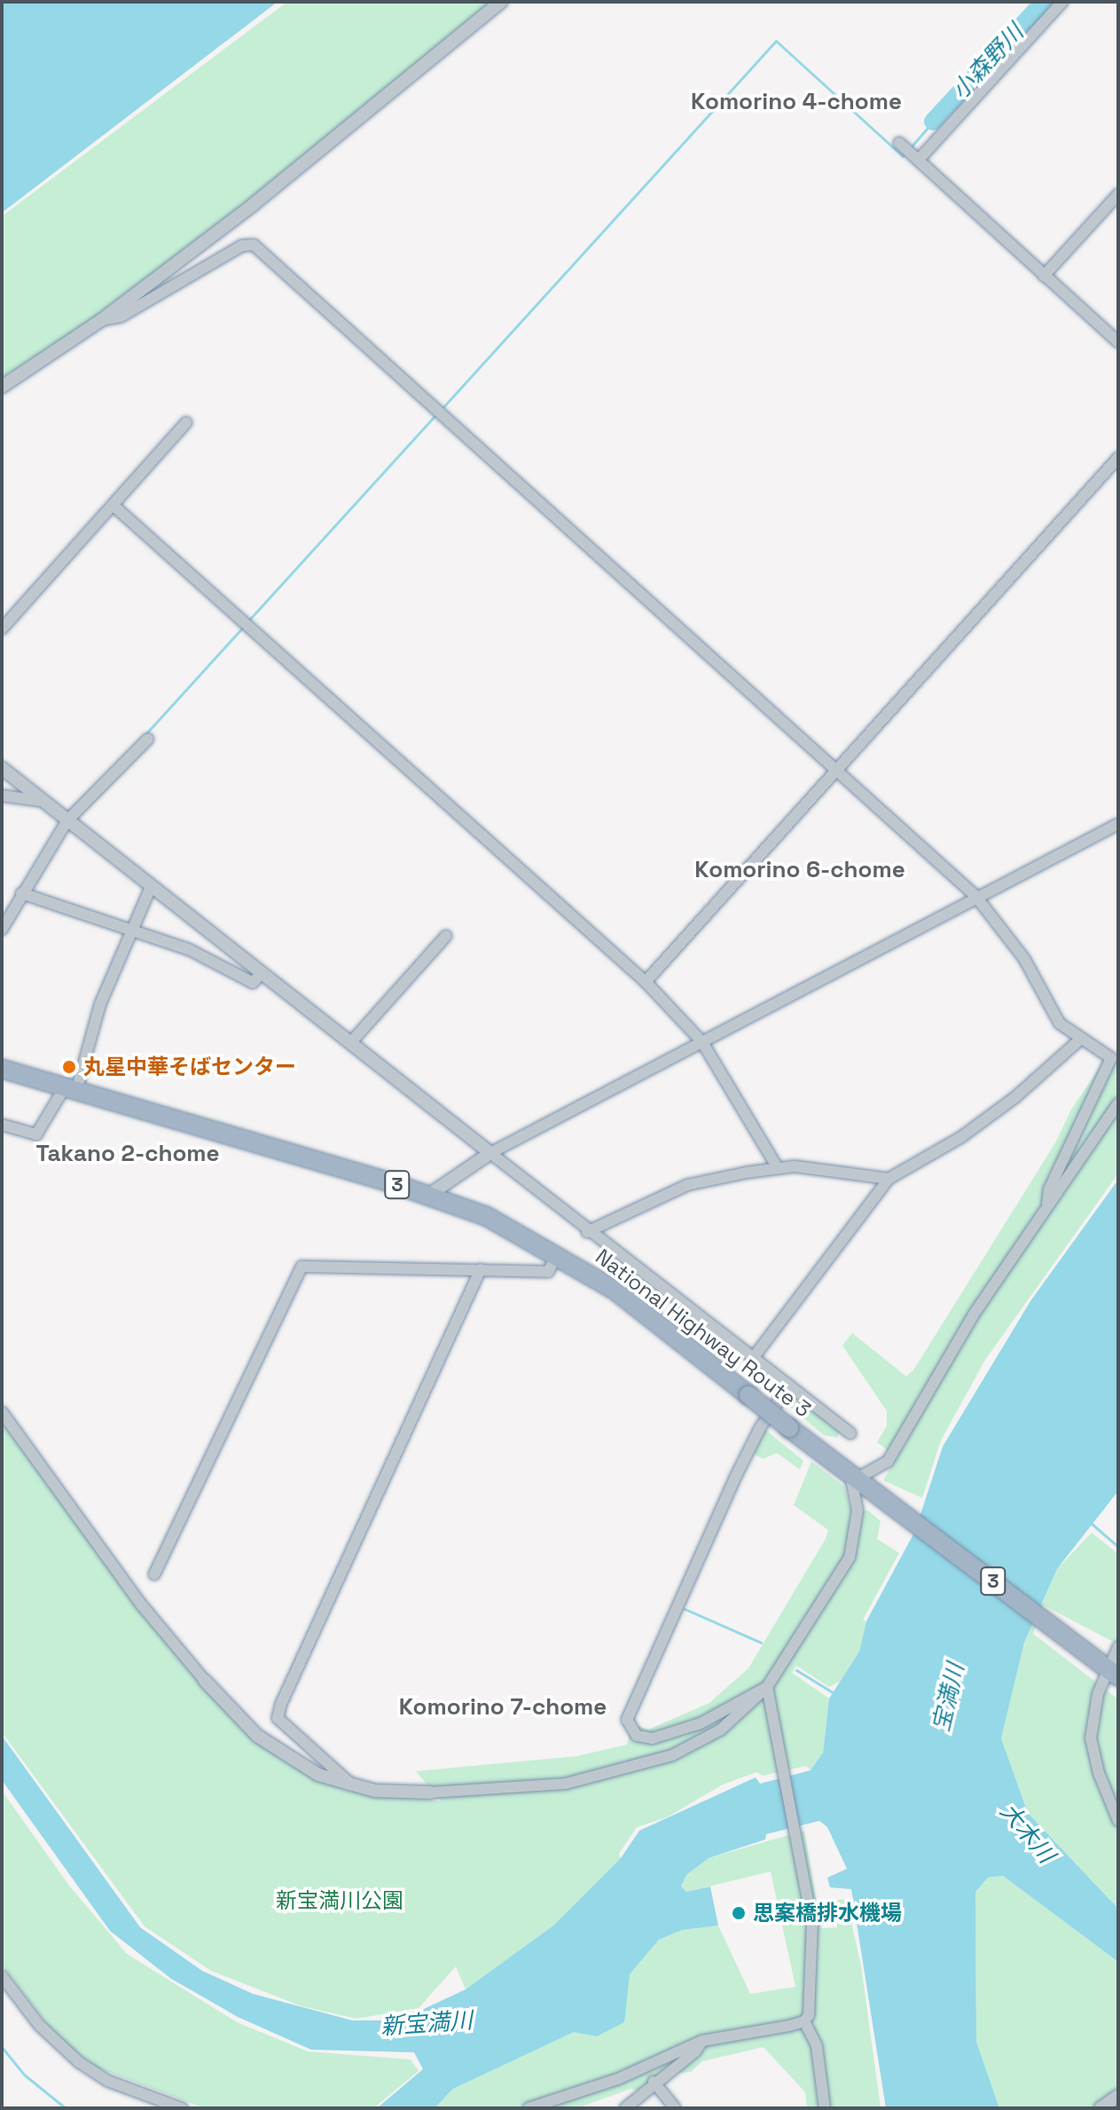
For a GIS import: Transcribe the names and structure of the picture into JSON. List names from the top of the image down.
{
  "streets": {
    "highway": ["3", "National Highway Route 3"]
  },
  "districts": [
    "Komorino 4-chome",
    "Komorino 6-chome",
    "Takano 2-chome",
    "Komorino 7-chome"
  ],
  "water": [
    "小森野川",
    "宝満川",
    "大木川",
    "新宝満川"
  ],
  "parks": ["新宝満川公園"],
  "places": ["丸星中華そばセンター", "思案橋排水機場"]
}
